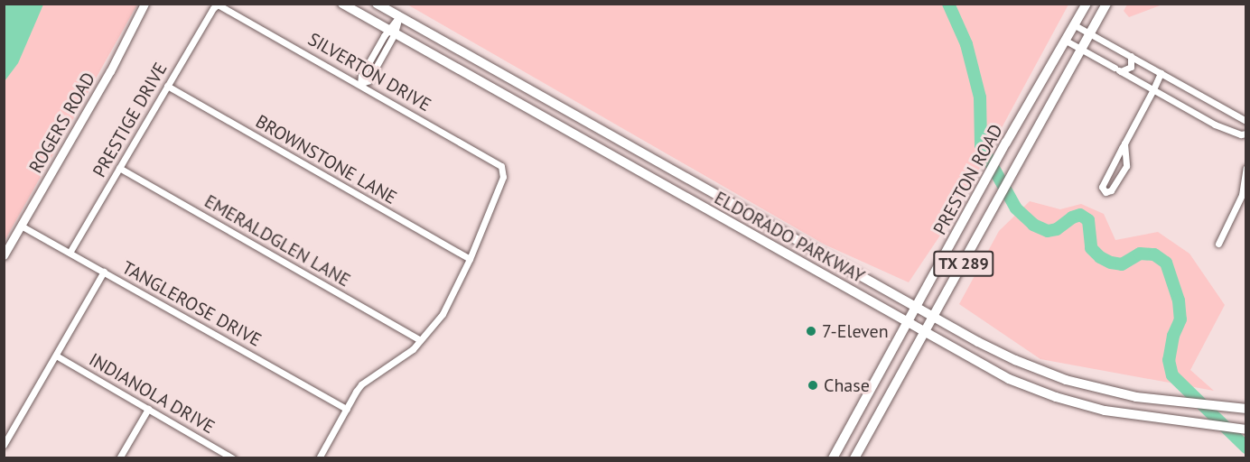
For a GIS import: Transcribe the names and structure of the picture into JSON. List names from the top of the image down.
{
  "streets": {
    "main road": ["PRESTON ROAD", "ELDORADO PARKWAY", "TX 289"],
    "street": [
      "SILVERTON DRIVE",
      "PRESTIGE DRIVE",
      "ROGERS ROAD",
      "BROWNSTONE LANE",
      "EMERALDGLEN LANE",
      "TANGLEROSE DRIVE",
      "INDIANOLA DRIVE"
    ]
  },
  "crossings": [
    ["SILVERTON DRIVE", "PRESTIGE DRIVE"],
    ["SILVERTON DRIVE", "BROWNSTONE LANE"],
    ["PRESTIGE DRIVE", "BROWNSTONE LANE"],
    ["PRESTIGE DRIVE", "EMERALDGLEN LANE"],
    ["PRESTIGE DRIVE", "TANGLEROSE DRIVE"],
    ["ROGERS ROAD", "TANGLEROSE DRIVE"],
    ["PRESTON ROAD", "ELDORADO PARKWAY"]
  ],
  "places": ["7-Eleven", "Chase"]
}
